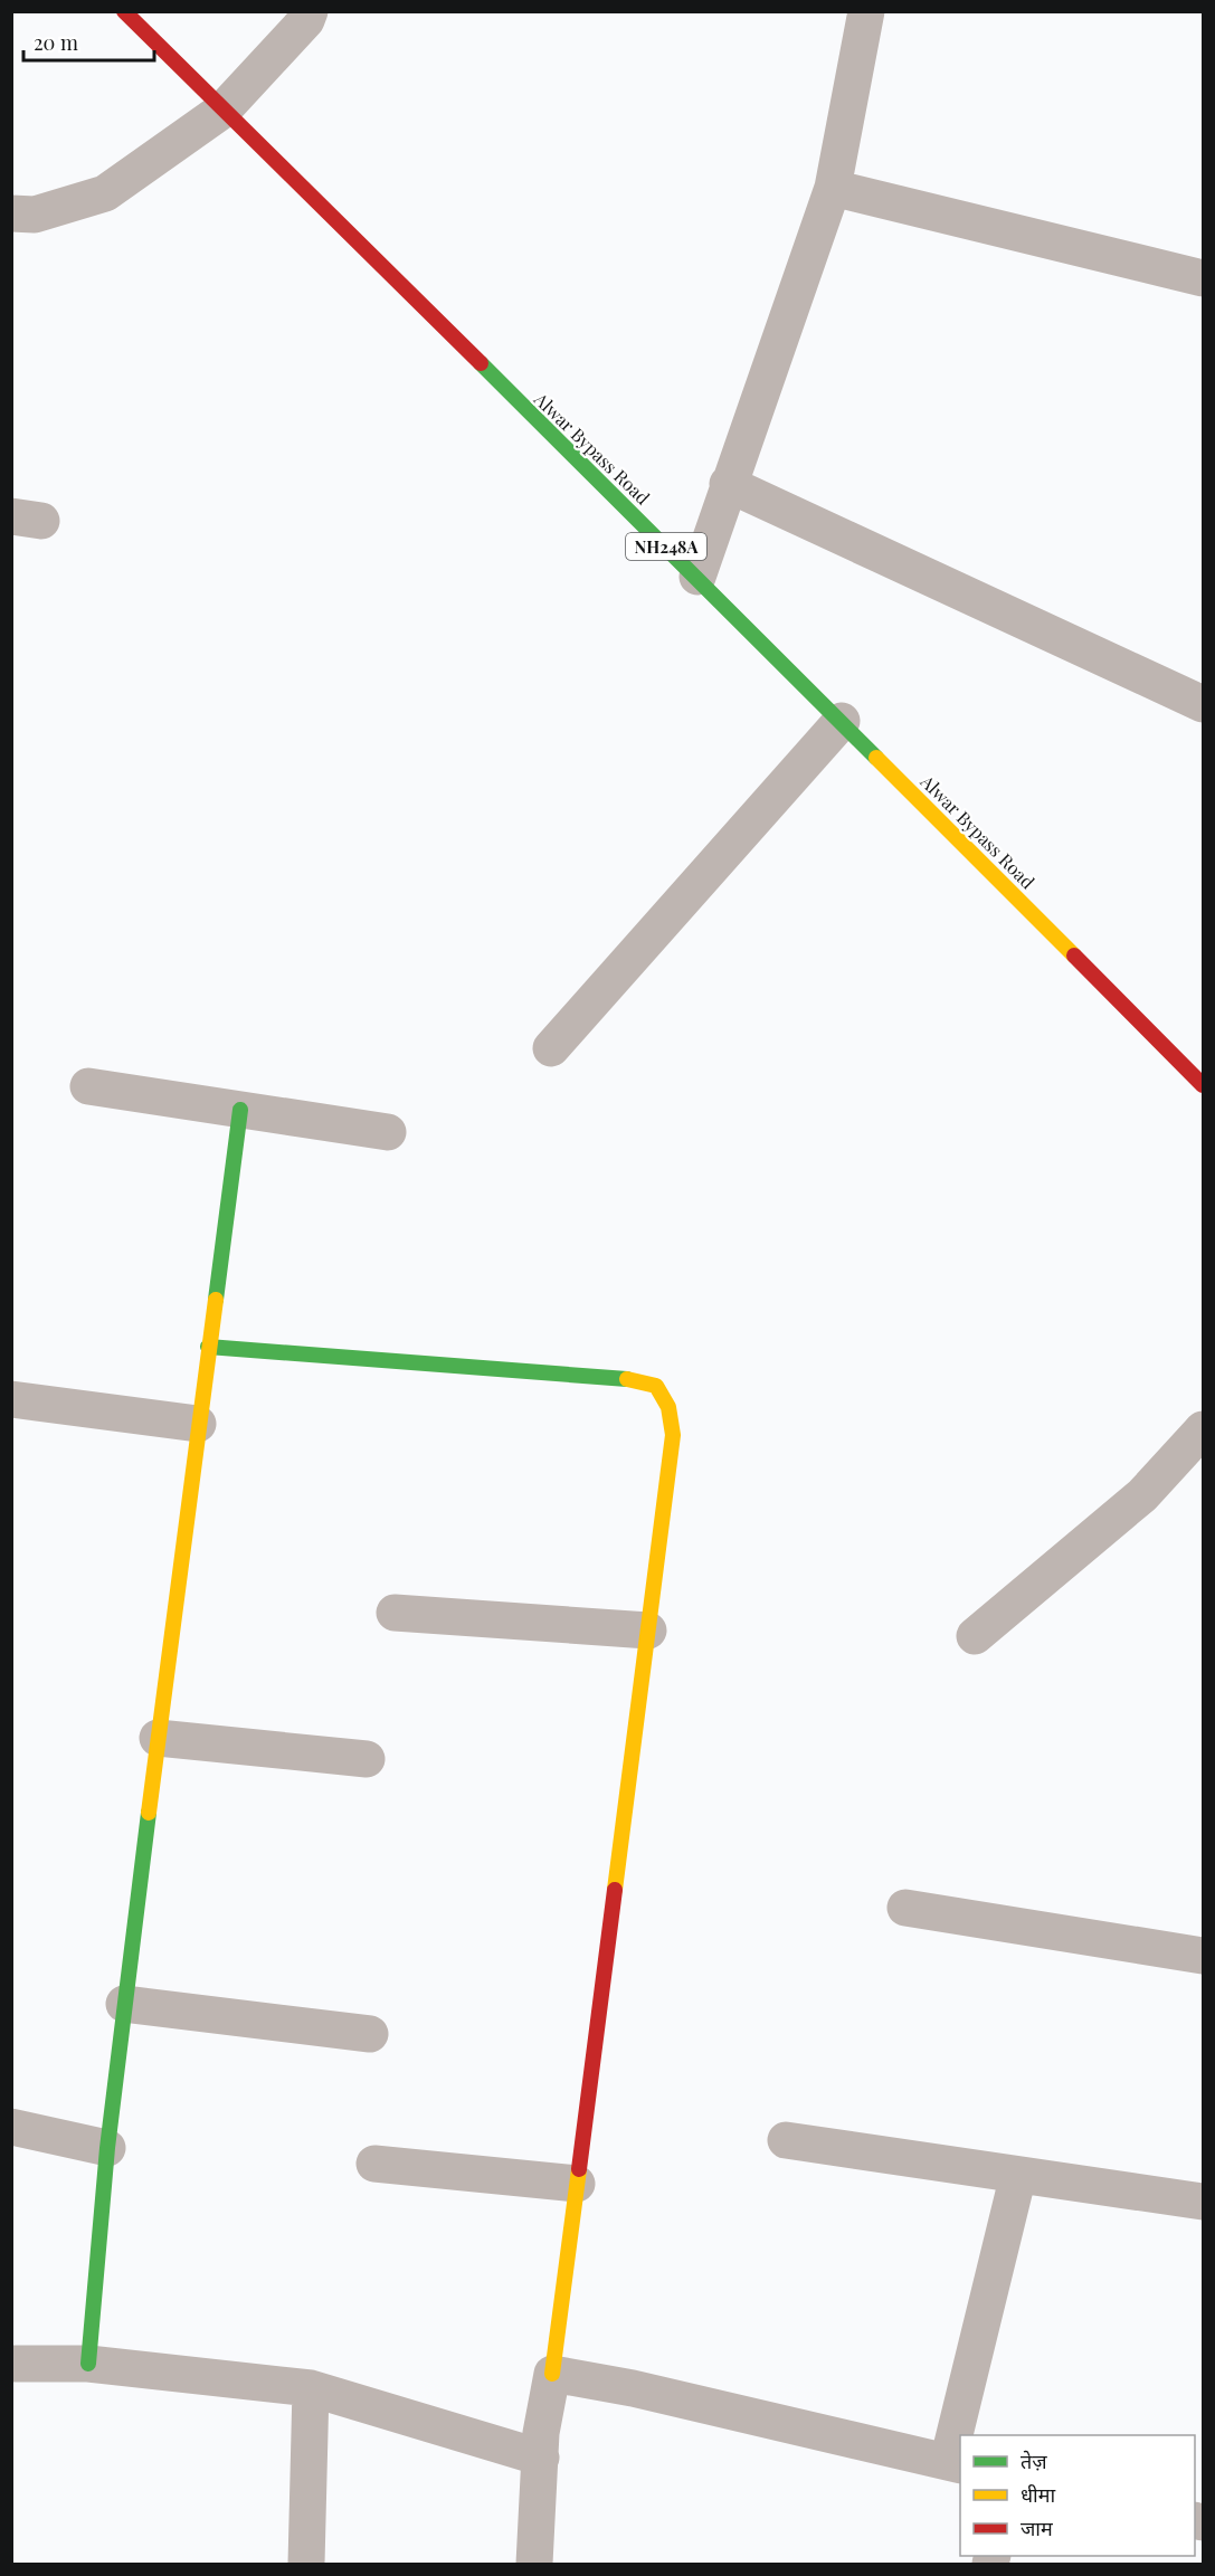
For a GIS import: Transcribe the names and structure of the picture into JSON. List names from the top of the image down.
{
  "streets": {
    "main road": ["Alwar Bypass Road", "NH248A"]
  },
  "legend": ["तेज़", "धीमा", "जाम"],
  "scale_bar": "20 m"
}
